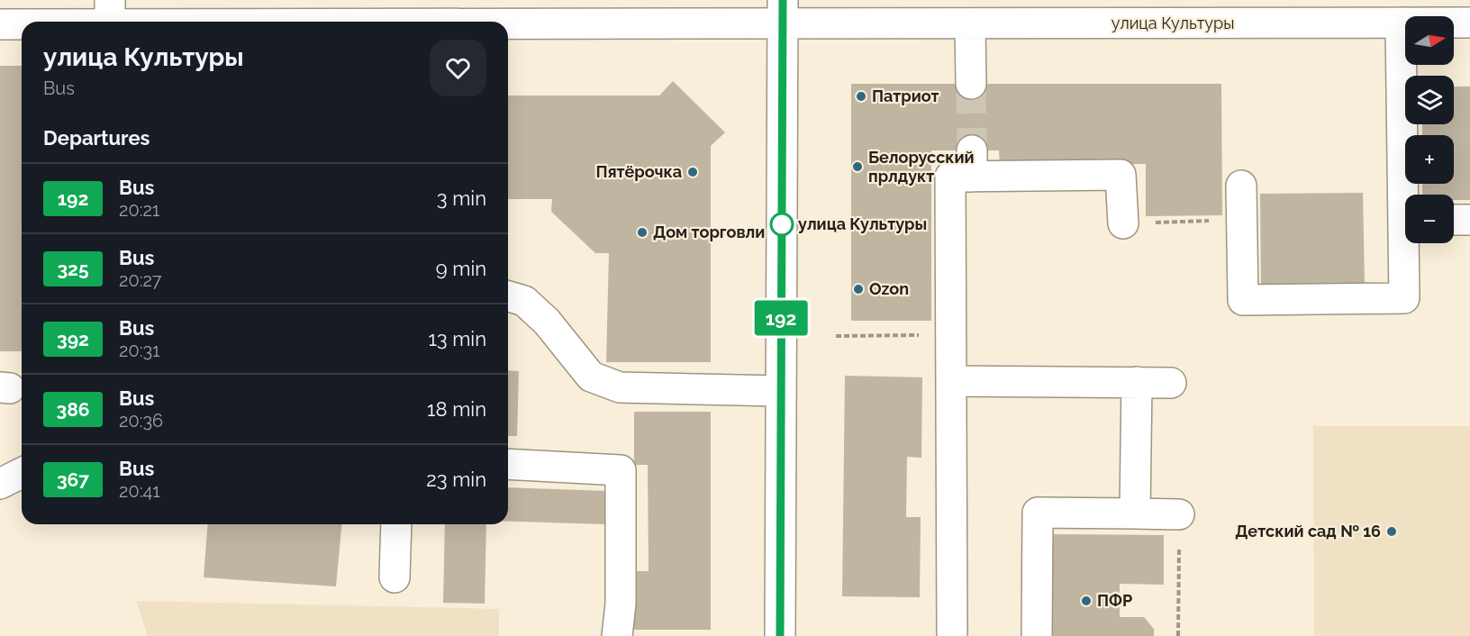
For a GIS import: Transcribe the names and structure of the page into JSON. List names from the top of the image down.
{
  "streets": {
    "street": ["улица Культуры"]
  },
  "places": [
    "Патриот",
    "Белорусский прлдукт",
    "Пятёрочка",
    "улица Культуры",
    "Дом торговли",
    "Ozon",
    "Детский сад № 16",
    "ПФР"
  ],
  "lines": ["bus line 192"],
  "north": "right",
  "page": {
    "on_map": "192",
    "map_buttons": ["+", "−"],
    "heading": [
      ["улица Культуры", "Bus"],
      "Departures"
    ],
    "list": [
      {
        "mark": "192",
        "name": "Bus",
        "note": "20:21",
        "value": "3 min"
      },
      {
        "mark": "325",
        "name": "Bus",
        "note": "20:27",
        "value": "9 min"
      },
      {
        "mark": "392",
        "name": "Bus",
        "note": "20:31",
        "value": "13 min"
      },
      {
        "mark": "386",
        "name": "Bus",
        "note": "20:36",
        "value": "18 min"
      },
      {
        "mark": "367",
        "name": "Bus",
        "note": "20:41",
        "value": "23 min"
      }
    ]
  }
}
